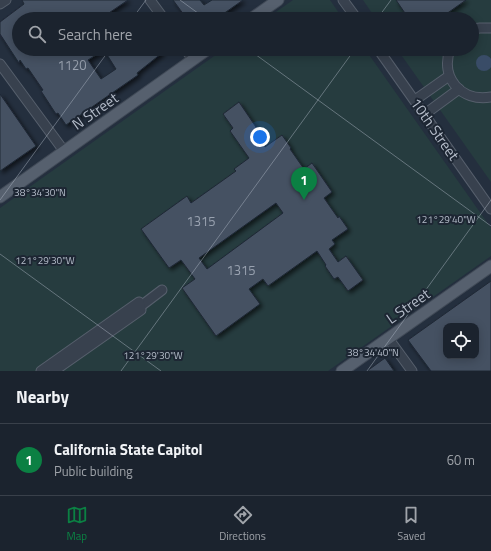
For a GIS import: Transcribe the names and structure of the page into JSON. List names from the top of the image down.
{
  "streets": {
    "main road": ["N Street", "L Street"],
    "street": ["10th Street"]
  },
  "house_numbers": ["1120", "1315", "1315"],
  "page": {
    "search": "Search here",
    "pins": "1",
    "heading": "Nearby",
    "list": [
      {
        "mark": "1",
        "name": "California State Capitol",
        "note": "Public building",
        "value": "60 m"
      }
    ],
    "nav": ["Map", "Directions", "Saved"]
  },
  "coordinates": [
    "38°34'30\"N",
    "121°29'40\"W",
    "121°29'30\"W",
    "38°34'40\"N"
  ]
}
